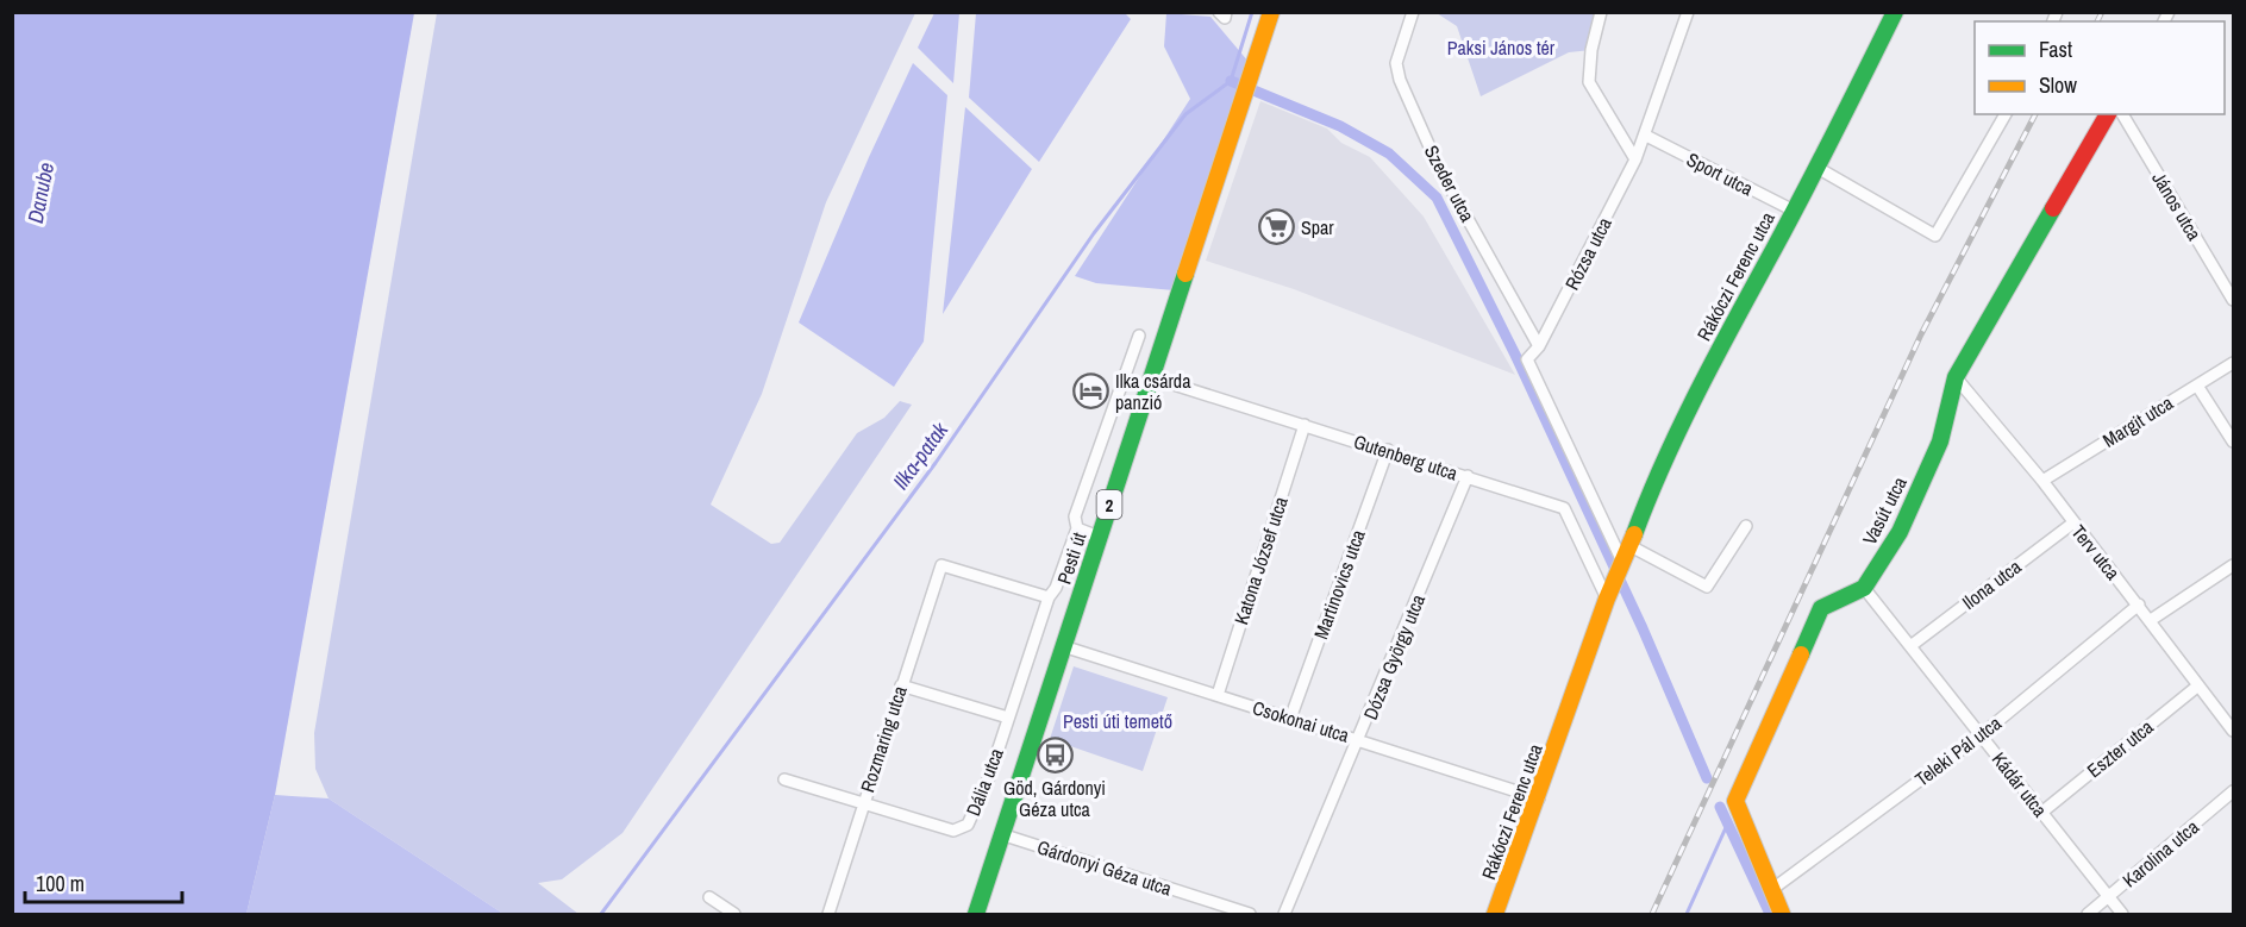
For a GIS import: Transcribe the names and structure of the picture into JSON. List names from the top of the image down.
{
  "streets": {
    "street": [
      "Sport utca",
      "Szeder utca",
      "János utca",
      "Rózsa utca",
      "Rákóczi Ferenc utca",
      "Margit utca",
      "Gutenberg utca",
      "2",
      "Vasút utca",
      "Terv utca",
      "Pesti út",
      "Katona József utca",
      "Martinovics utca",
      "Ilona utca",
      "Dózsa György utca",
      "Csokonai utca",
      "Rozmaring utca",
      "Eszter utca",
      "Teleki Pál utca",
      "Dália utca",
      "Kádár utca",
      "Karolina utca",
      "Gárdonyi Géza utca"
    ]
  },
  "crossings": [
    ["Sport utca", "Rózsa utca"],
    ["Sport utca", "Rákóczi Ferenc utca"],
    ["Szeder utca", "Rózsa utca"],
    ["Rózsa utca", "Rákóczi Ferenc utca"],
    ["Rákóczi Ferenc utca", "Gutenberg utca"],
    ["Rákóczi Ferenc utca", "Csokonai utca"],
    ["Margit utca", "Terv utca"],
    ["Gutenberg utca", "Pesti út"],
    ["Gutenberg utca", "Katona József utca"],
    ["Gutenberg utca", "Martinovics utca"],
    ["Gutenberg utca", "Dózsa György utca"],
    ["Vasút utca", "Terv utca"],
    ["Vasút utca", "Kádár utca"],
    ["Terv utca", "Ilona utca"],
    ["Terv utca", "Eszter utca"],
    ["Terv utca", "Teleki Pál utca"],
    ["Pesti út", "Csokonai utca"],
    ["Pesti út", "Rozmaring utca"],
    ["Pesti út", "Dália utca"],
    ["Pesti út", "Gárdonyi Géza utca"],
    ["Katona József utca", "Csokonai utca"],
    ["Martinovics utca", "Csokonai utca"],
    ["Ilona utca", "Kádár utca"],
    ["Dózsa György utca", "Csokonai utca"],
    ["Rozmaring utca", "Dália utca"],
    ["Eszter utca", "Kádár utca"],
    ["Teleki Pál utca", "Kádár utca"],
    ["Kádár utca", "Karolina utca"]
  ],
  "water": ["Danube", "Ilka-patak"],
  "parks": ["Paksi János tér", "Pesti úti temető"],
  "places": {
    "supermarket": ["Spar"],
    "hotel": ["Ilka csárda panzió"],
    "bus stop": ["Göd, Gárdonyi Géza utca"]
  },
  "legend": ["Fast", "Slow"],
  "scale_bar": "100 m"
}
